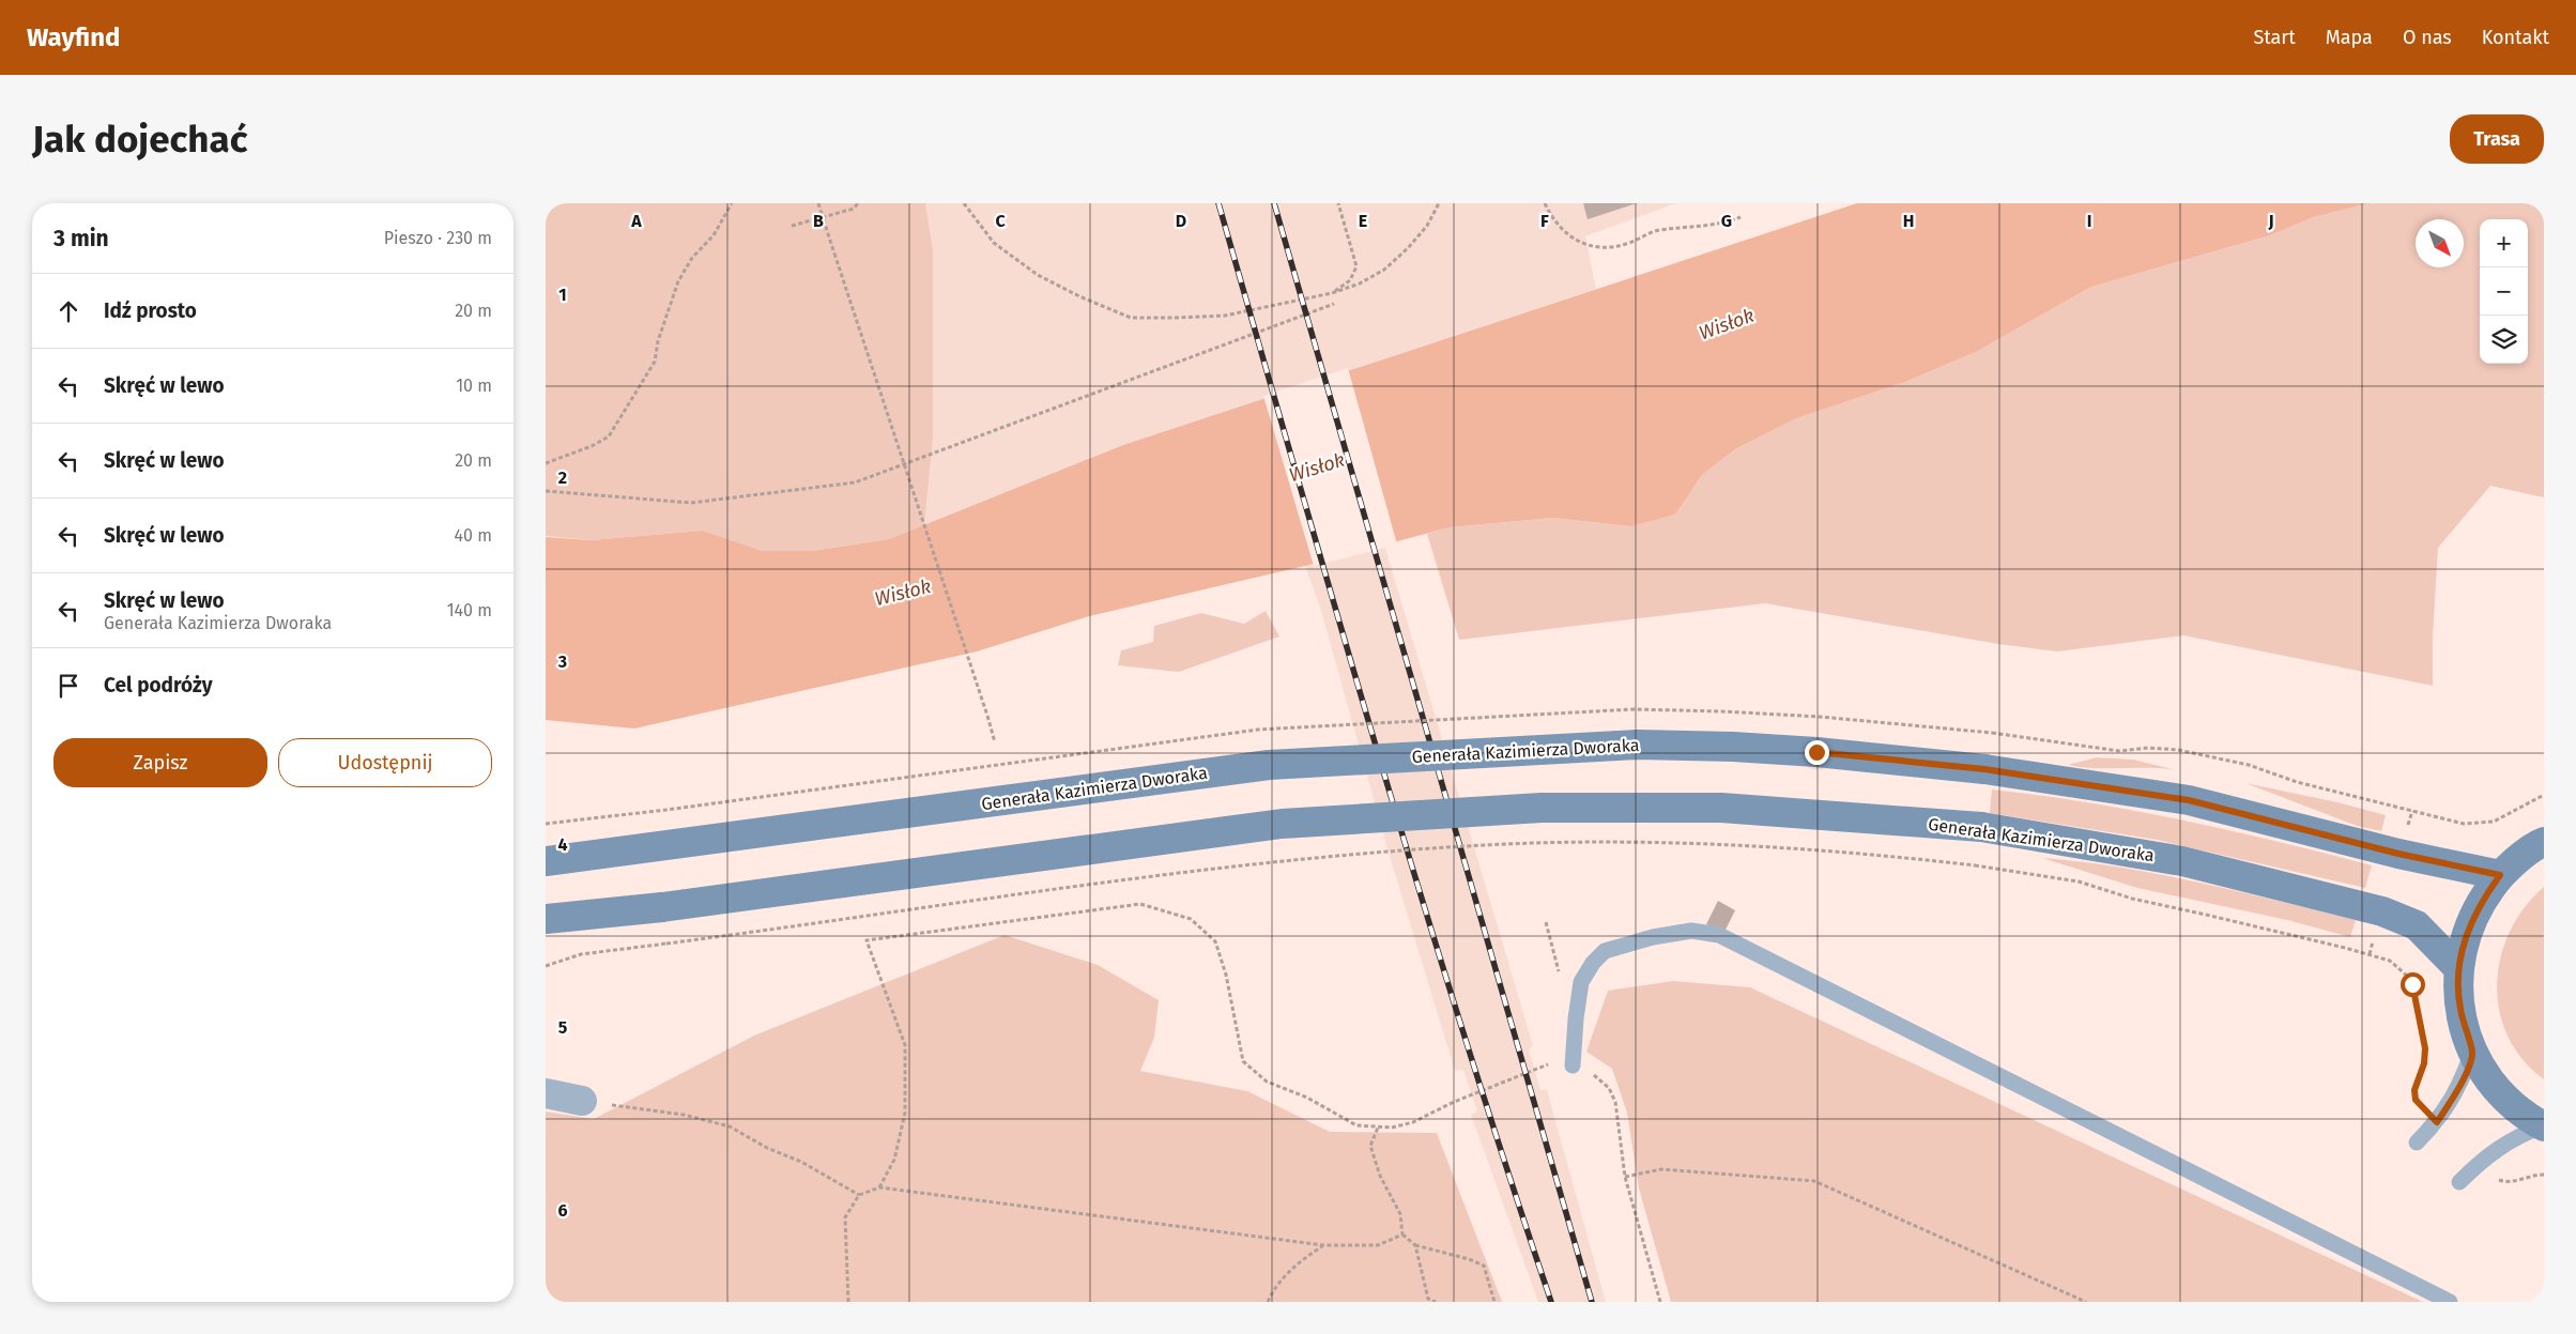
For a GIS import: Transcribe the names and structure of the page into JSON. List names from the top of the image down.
{
  "streets": {
    "main road": ["Generała Kazimierza Dworaka"]
  },
  "water": ["Wisłok"],
  "north": "bottom right",
  "page": {
    "header": "Wayfind",
    "nav": [
      "Start",
      "Mapa",
      "O nas",
      "Kontakt"
    ],
    "buttons": [
      "Trasa",
      ["Zapisz", "Udostępnij"]
    ],
    "title": "Jak dojechać",
    "heading": ["3 min", "Pieszo · 230 m"],
    "map_buttons": ["+", "−"],
    "list": [
      ["Idź prosto", "20 m"],
      ["Skręć w lewo", "10 m"],
      ["Skręć w lewo", "20 m"],
      ["Skręć w lewo", "40 m"],
      ["Skręć w lewo", "Generała Kazimierza Dworaka", "140 m"],
      "Cel podróży"
    ]
  },
  "grid": {
    "columns": [
      "A",
      "B",
      "C",
      "D",
      "E",
      "F",
      "G",
      "H",
      "I",
      "J"
    ],
    "rows": [
      "1",
      "2",
      "3",
      "4",
      "5",
      "6"
    ]
  }
}
